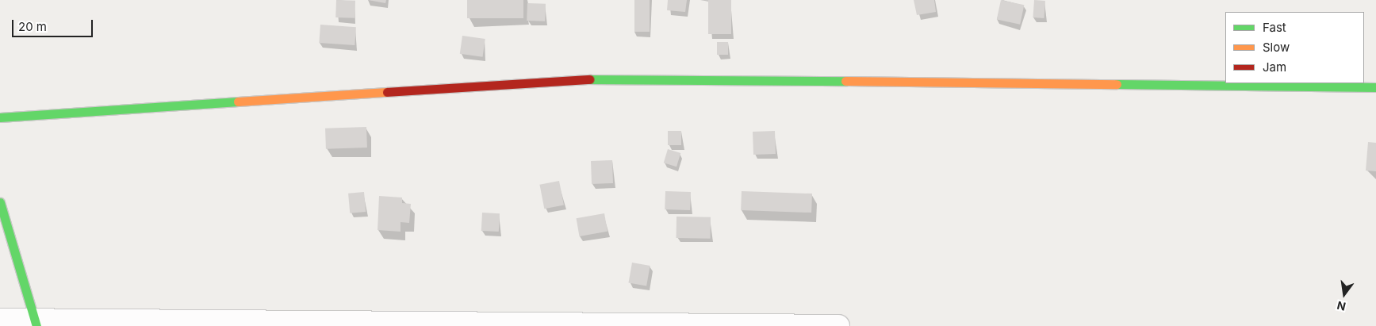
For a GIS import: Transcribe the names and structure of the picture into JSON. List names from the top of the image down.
{
  "legend": ["Fast", "Slow", "Jam"],
  "scale_bar": "20 m",
  "north": "bottom"
}
